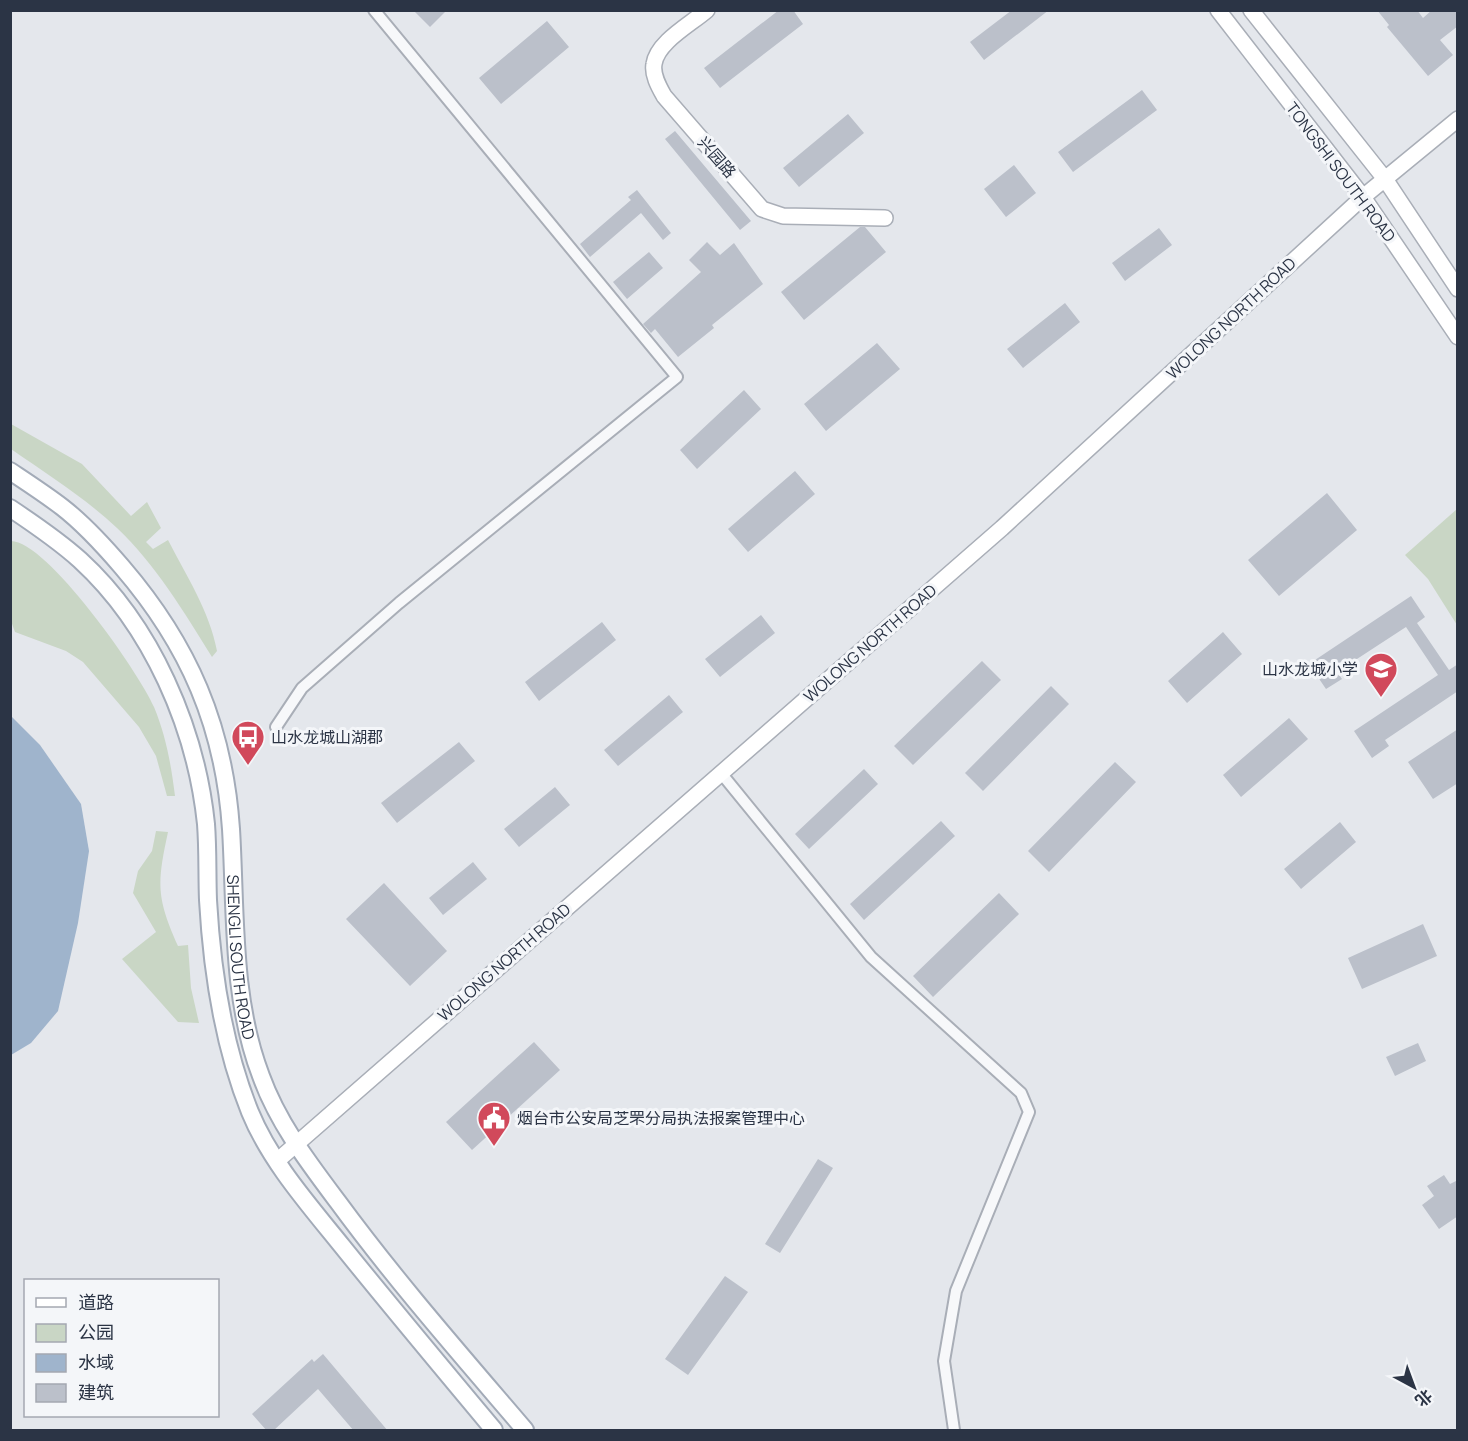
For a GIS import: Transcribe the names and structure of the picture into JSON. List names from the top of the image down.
{
  "streets": {
    "main road": ["SHENGLI SOUTH ROAD"],
    "street": ["兴园路", "TONGSHI SOUTH ROAD", "WOLONG NORTH ROAD"]
  },
  "crossings": [
    ["TONGSHI SOUTH ROAD", "WOLONG NORTH ROAD"],
    ["WOLONG NORTH ROAD", "SHENGLI SOUTH ROAD"]
  ],
  "places": {
    "school or university": ["山水龙城小学"],
    "bus stop": ["山水龙城山湖郡"],
    "public building": ["烟台市公安局芝罘分局执法报案管理中心"]
  },
  "legend": [
    "道路",
    "公园",
    "水域",
    "建筑"
  ],
  "north": "bottom right"
}
